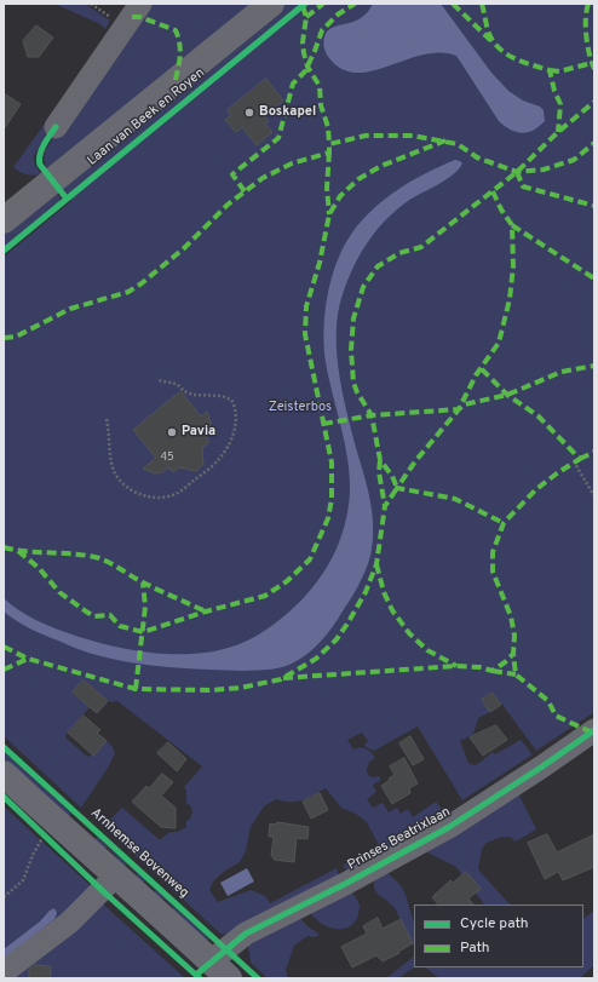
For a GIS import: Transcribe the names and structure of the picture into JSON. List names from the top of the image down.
{
  "streets": {
    "main road": ["Laan van Beek en Royen"],
    "street": ["Prinses Beatrixlaan"],
    "cycle path": ["Arnhemse Bovenweg"]
  },
  "parks": ["Zeisterbos"],
  "places": ["Boskapel", "Pavia"],
  "house_numbers": ["45"],
  "legend": ["Cycle path", "Path"]
}
